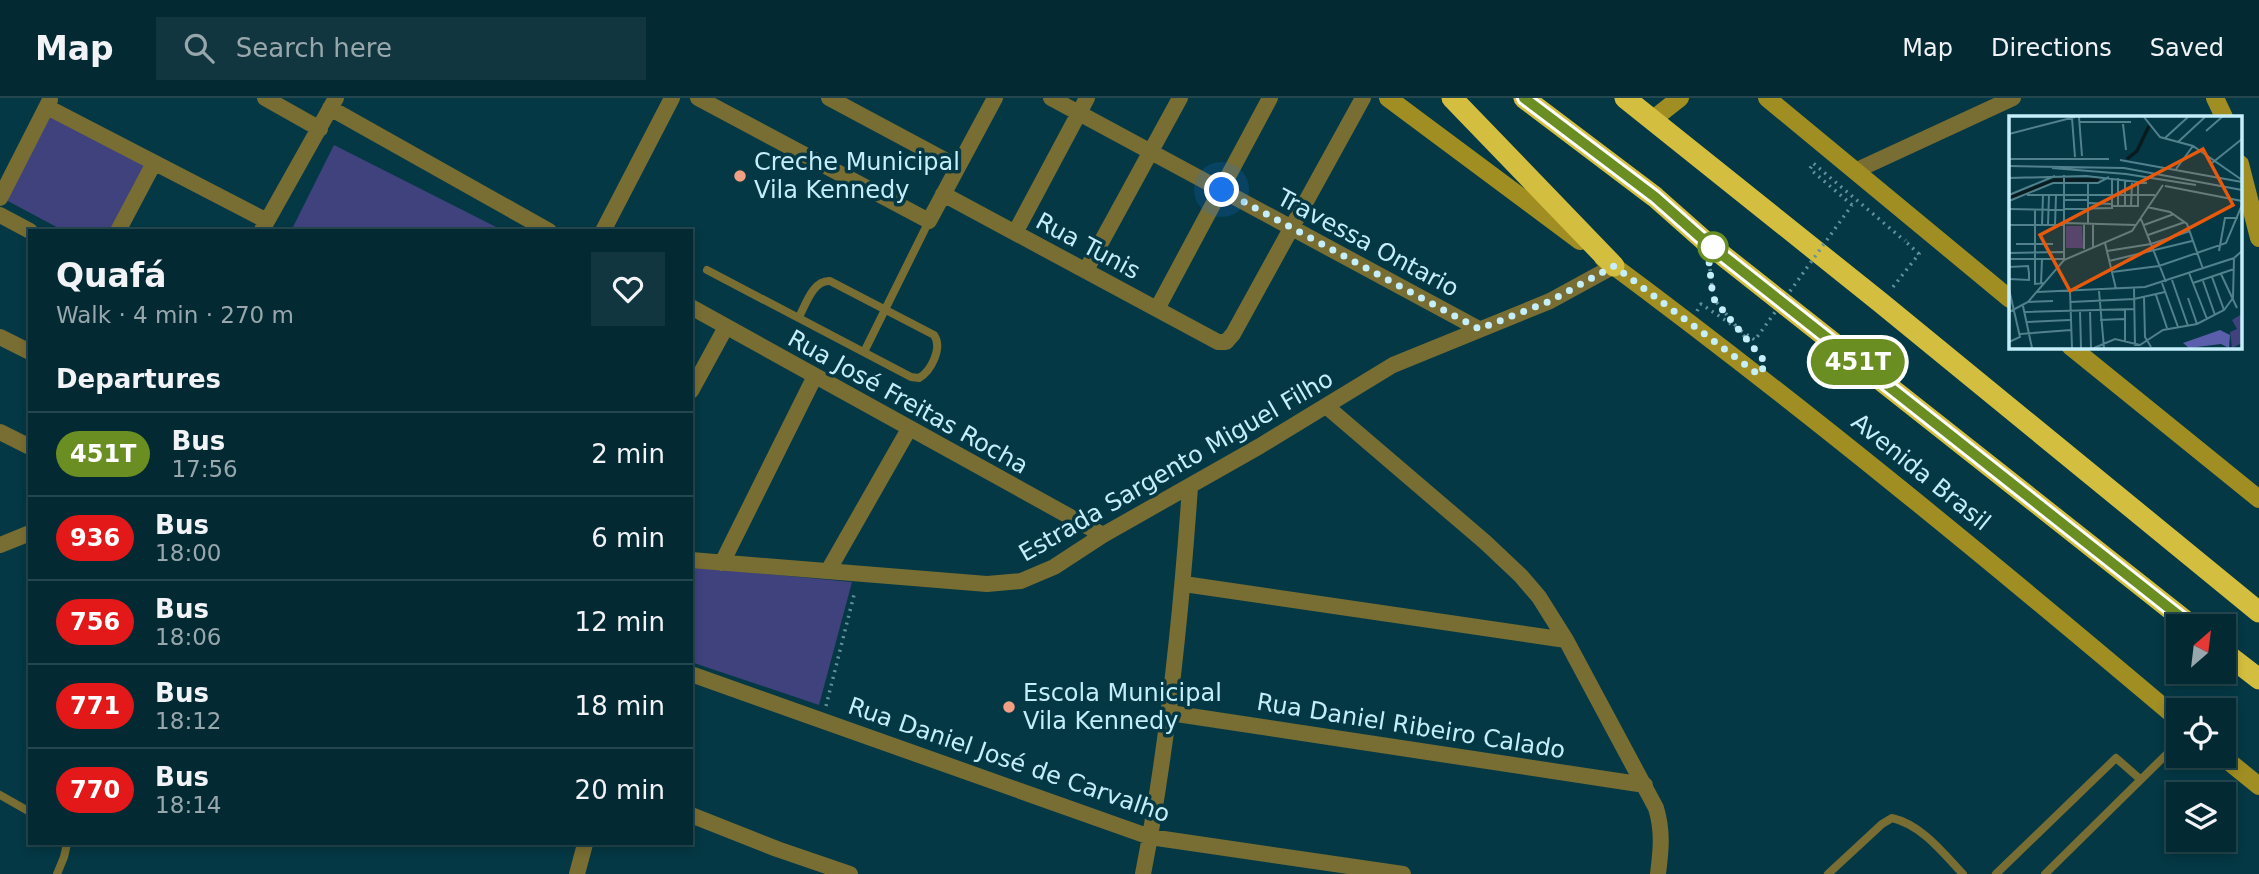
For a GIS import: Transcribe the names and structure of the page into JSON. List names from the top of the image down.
{
  "streets": {
    "highway": ["Avenida Brasil"],
    "street": [
      "Travessa Ontario",
      "Rua Tunis",
      "Rua José Freitas Rocha",
      "Estrada Sargento Miguel Filho",
      "Rua Daniel Ribeiro Calado",
      "Rua Daniel José de Carvalho"
    ]
  },
  "crossings": [
    ["Travessa Ontario", "Rua Tunis"],
    ["Travessa Ontario", "Estrada Sargento Miguel Filho"],
    ["Rua José Freitas Rocha", "Estrada Sargento Miguel Filho"],
    ["Estrada Sargento Miguel Filho", "Avenida Brasil"]
  ],
  "places": ["Creche Municipal Vila Kennedy", "Escola Municipal Vila Kennedy"],
  "lines": ["bus line 451T"],
  "north": "top right",
  "page": {
    "header": "Map",
    "search": "Search here",
    "nav": ["Map", "Directions", "Saved"],
    "on_map": "451T",
    "heading": [
      ["Quafá", "Walk · 4 min · 270 m"],
      "Departures"
    ],
    "list": [
      {
        "mark": "451T",
        "name": "Bus",
        "note": "17:56",
        "value": "2 min"
      },
      {
        "mark": "936",
        "name": "Bus",
        "note": "18:00",
        "value": "6 min"
      },
      {
        "mark": "756",
        "name": "Bus",
        "note": "18:06",
        "value": "12 min"
      },
      {
        "mark": "771",
        "name": "Bus",
        "note": "18:12",
        "value": "18 min"
      },
      {
        "mark": "770",
        "name": "Bus",
        "note": "18:14",
        "value": "20 min"
      }
    ]
  }
}
